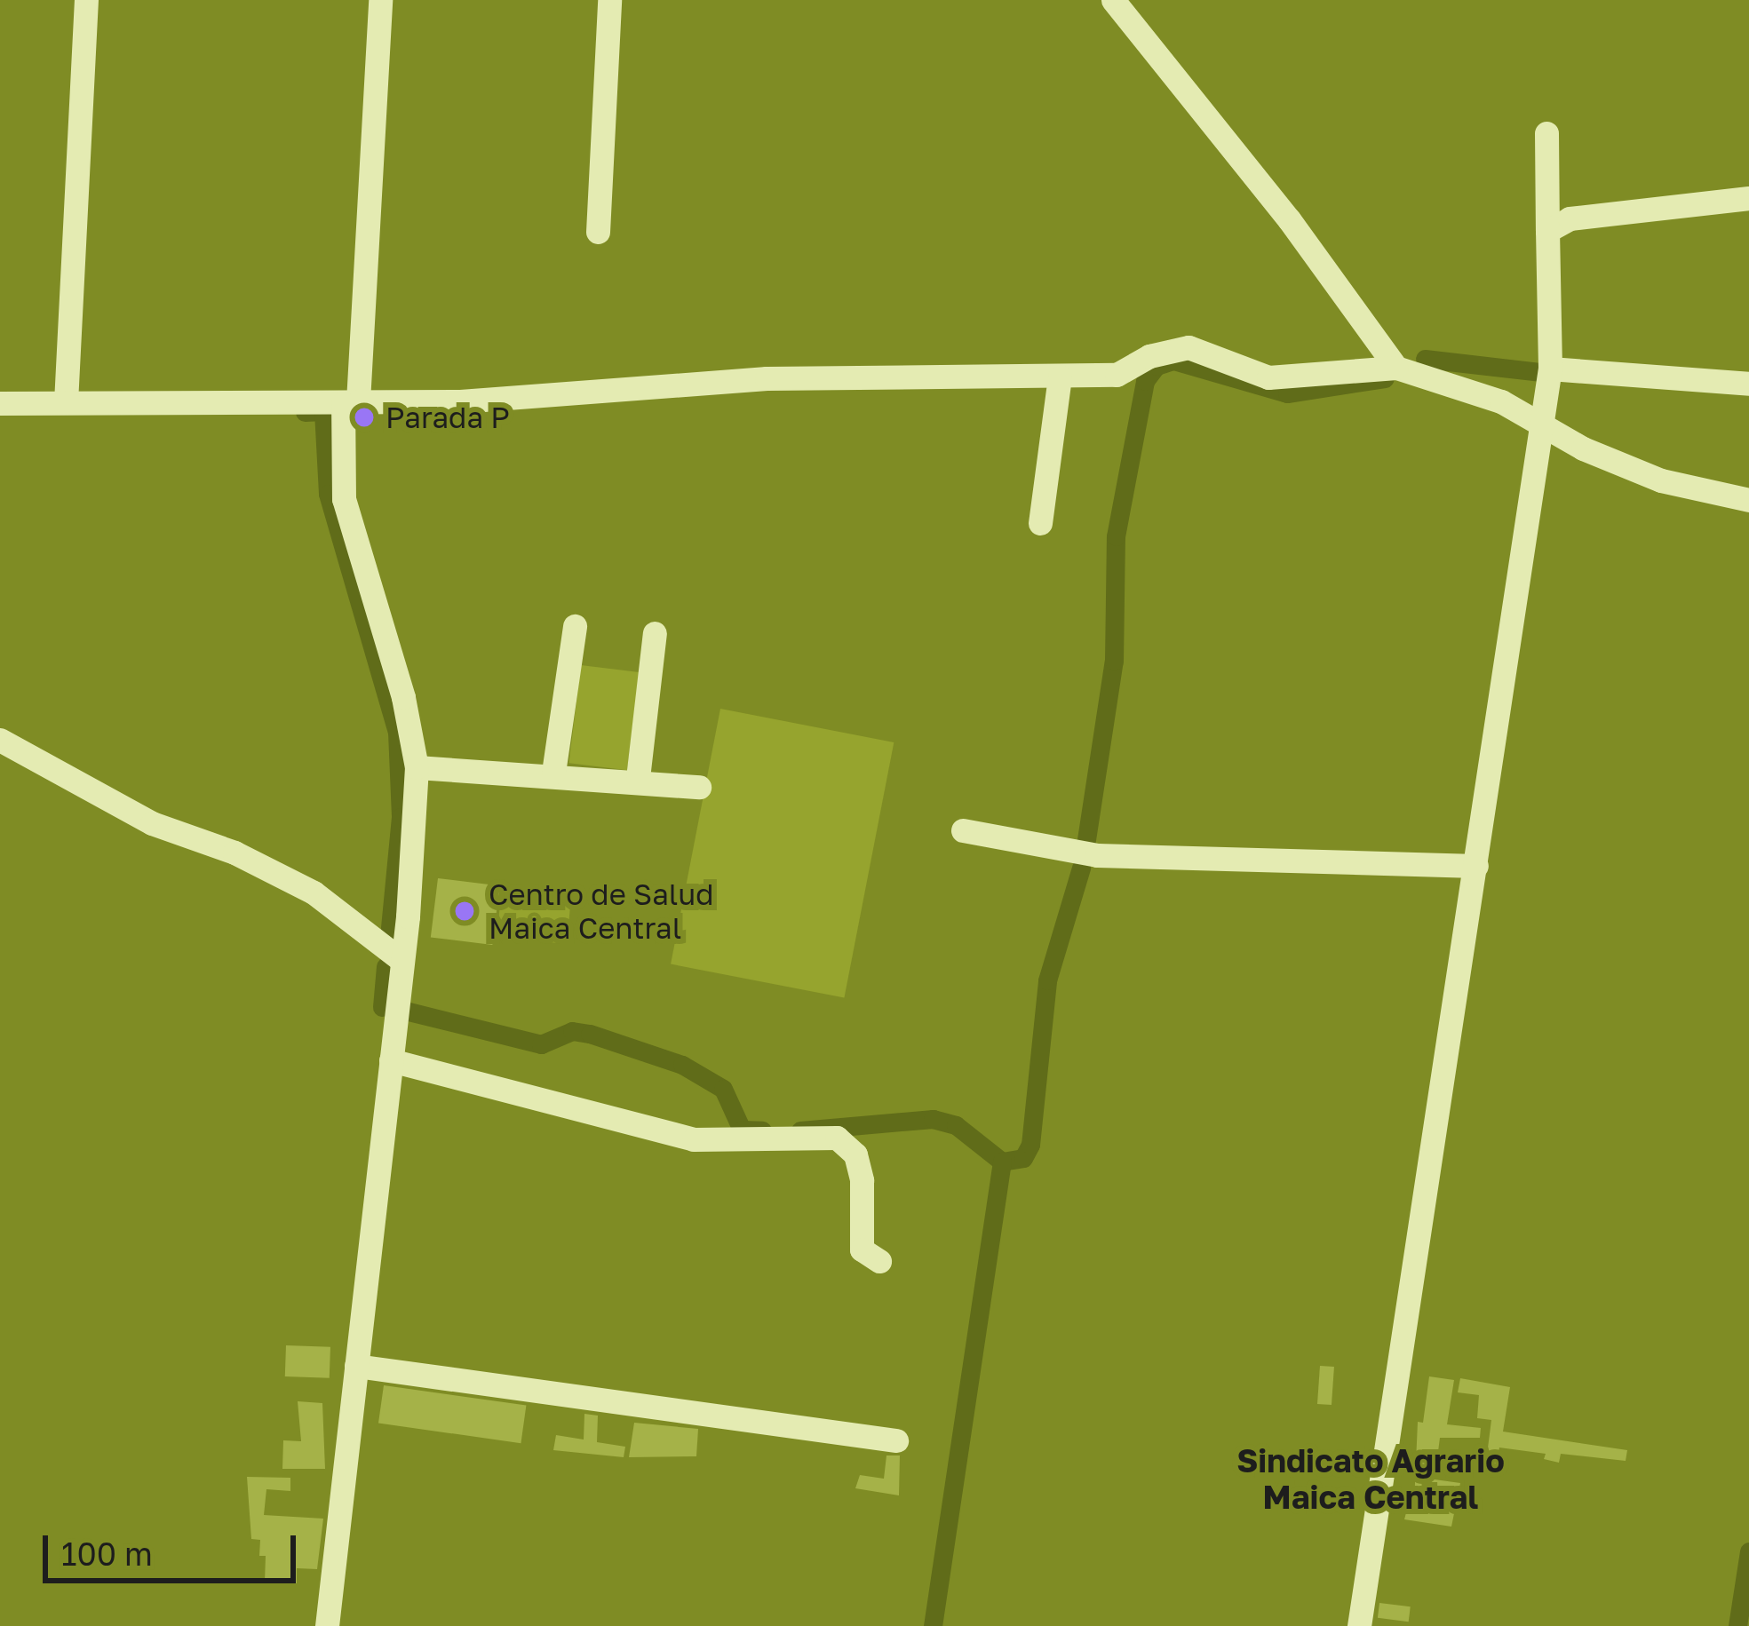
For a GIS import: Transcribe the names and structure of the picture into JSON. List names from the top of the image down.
{
  "districts": ["Sindicato Agrario Maica Central"],
  "places": ["Parada P", "Centro de Salud Maica Central"],
  "scale_bar": "100 m"
}
